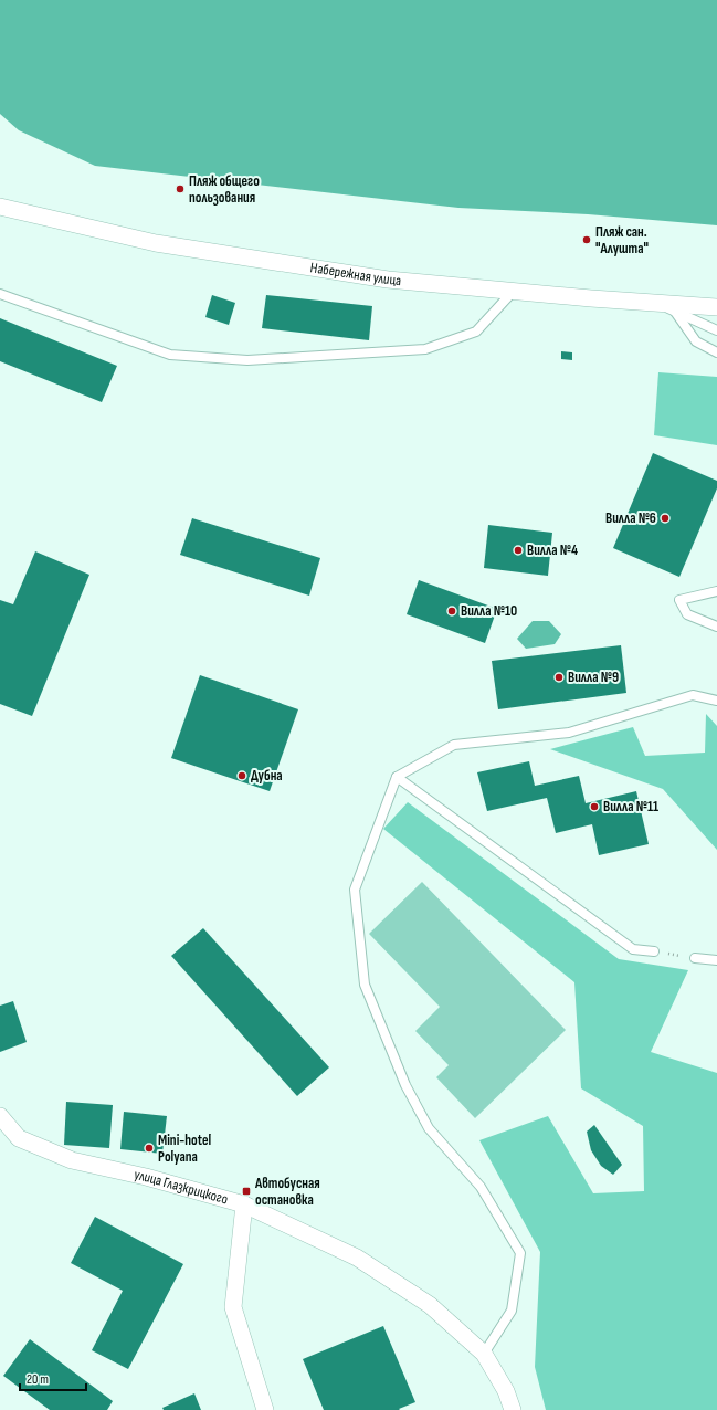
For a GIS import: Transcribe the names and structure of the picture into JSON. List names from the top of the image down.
{
  "streets": {
    "street": ["Набережная улица", "улица Глазкрицкого"]
  },
  "places": {
    "other": [
      "Пляж общего пользования",
      "Пляж сан. \"Алушта\"",
      "Вилла №6",
      "Вилла №4",
      "Вилла №10",
      "Вилла №9",
      "Дубна",
      "Вилла №11",
      "Mini-hotel Polyana"
    ],
    "transit": ["Автобусная остановка"]
  },
  "scale_bar": "20 m"
}
